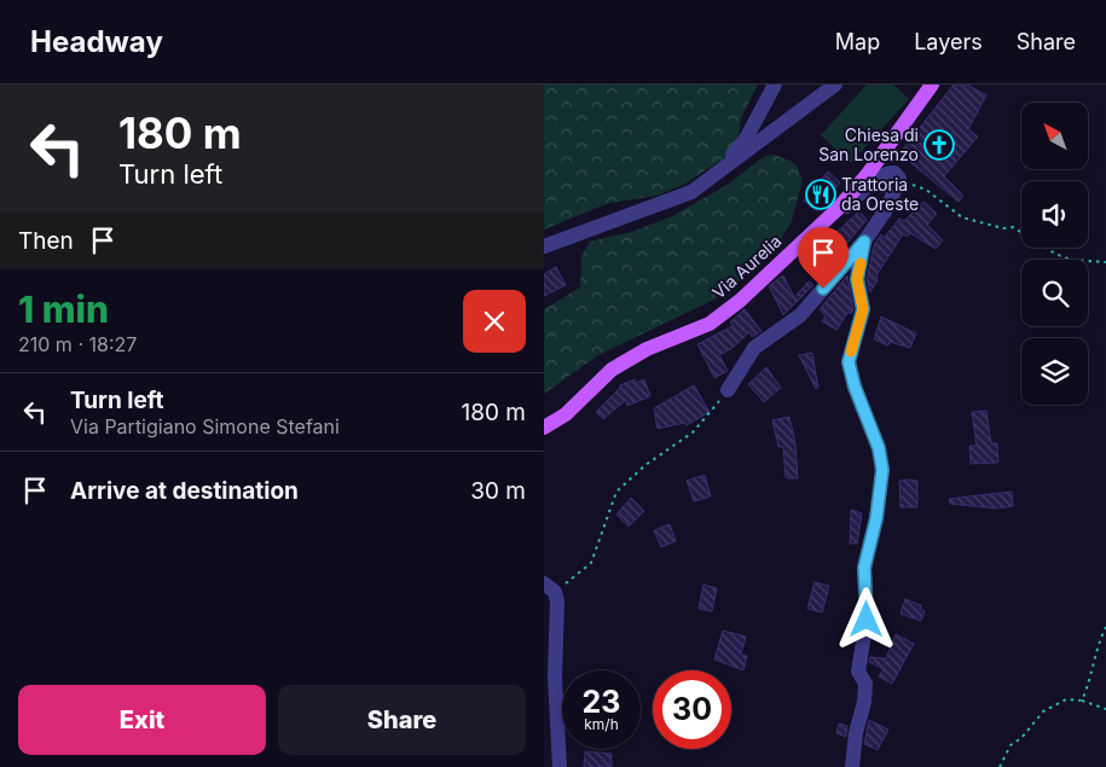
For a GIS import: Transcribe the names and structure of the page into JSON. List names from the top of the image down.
{
  "streets": {
    "main road": ["Via Aurelia"]
  },
  "places": {
    "church": ["Chiesa di San Lorenzo"],
    "restaurant": ["Trattoria da Oreste"]
  },
  "north": "top left",
  "page": {
    "header": "Headway",
    "nav": ["Map", "Layers", "Share"],
    "turn": ["180 m", "Turn left"],
    "then": "Then",
    "heading": ["1 min", "210 m · 18:27"],
    "list": [
      {
        "name": "Turn left",
        "note": "Via Partigiano Simone Stefani",
        "value": "180 m"
      },
      {
        "name": "Arrive at destination",
        "value": "30 m"
      }
    ],
    "speed": "23 km/h",
    "limit": "30",
    "buttons": ["Exit", "Share"]
  }
}
